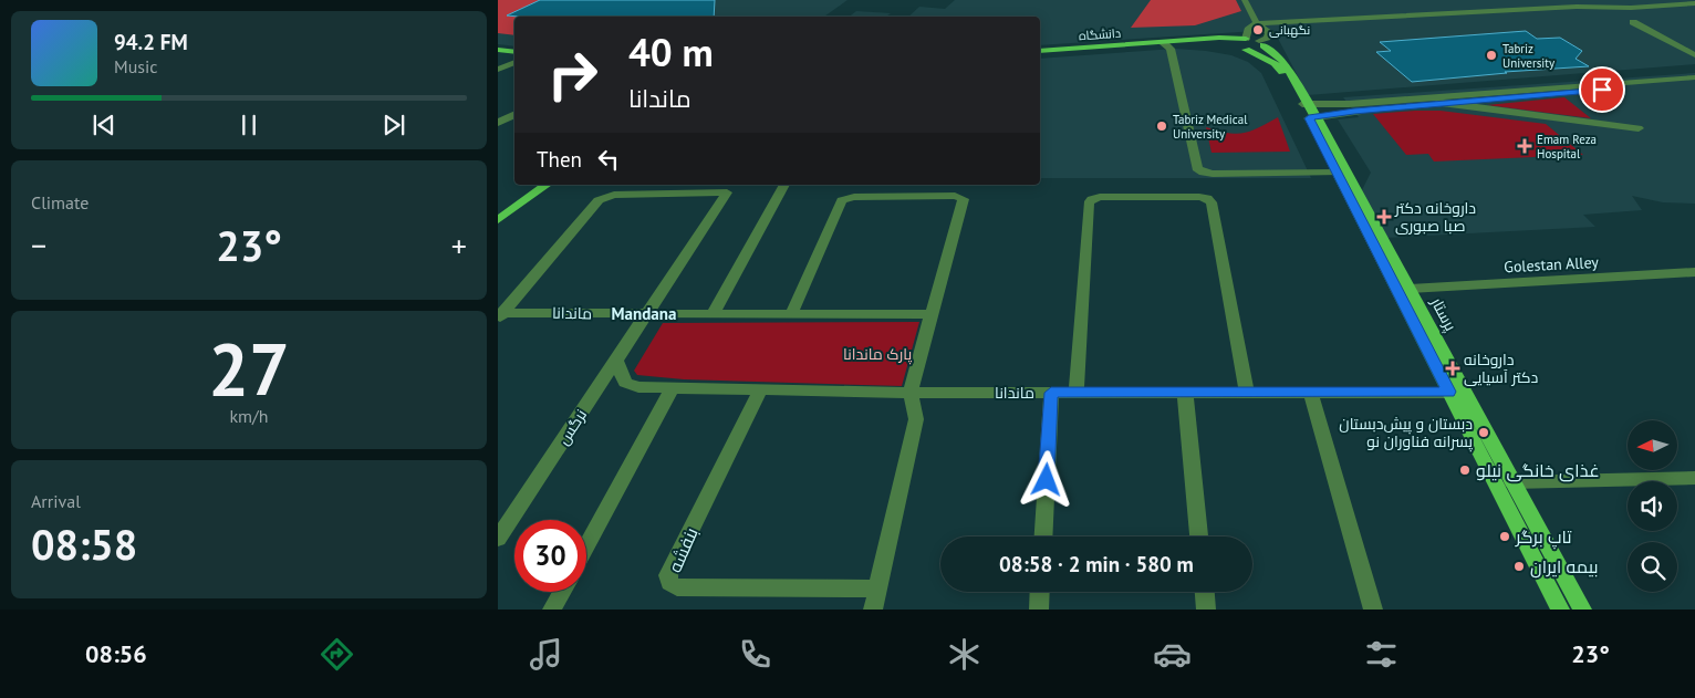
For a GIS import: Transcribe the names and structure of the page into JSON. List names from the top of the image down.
{
  "streets": {
    "main road": ["دانشگاه", "پرستار"],
    "street": [
      "Golestan Alley",
      "ماندانا",
      "نرگس",
      "بنفشه"
    ]
  },
  "crossings": [
    ["دانشگاه", "پرستار"],
    ["Golestan Alley", "پرستار"],
    ["ماندانا", "پرستار"],
    ["ماندانا", "نرگس"],
    ["ماندانا", "بنفشه"]
  ],
  "districts": ["Mandana"],
  "parks": ["پارک ماندانا"],
  "places": {
    "other": [
      "نگهبانی",
      "Tabriz University",
      "Tabriz Medical University",
      "دبستان و پیش‌دبستان پسرانه فناوران نو",
      "غذای خانگی نیلو",
      "تاپ برگر",
      "بیمه ایران"
    ],
    "health": ["Emam Reza Hospital", "داروخانه دکتر صبا صبوری", "داروخانه دکتر آسیایی"]
  },
  "north": "left",
  "page": {
    "turn": ["40 m", "ماندانا"],
    "song": ["94.2 FM", "Music"],
    "then": "Then",
    "tile": [
      "Climate",
      ["27", "km/h"],
      ["Arrival", "08:58"]
    ],
    "heat": ["−", "23°", "+"],
    "limit": "30",
    "trip": "08:58 · 2 min · 580 m",
    "tabs": ["08:56", "23°"]
  }
}
